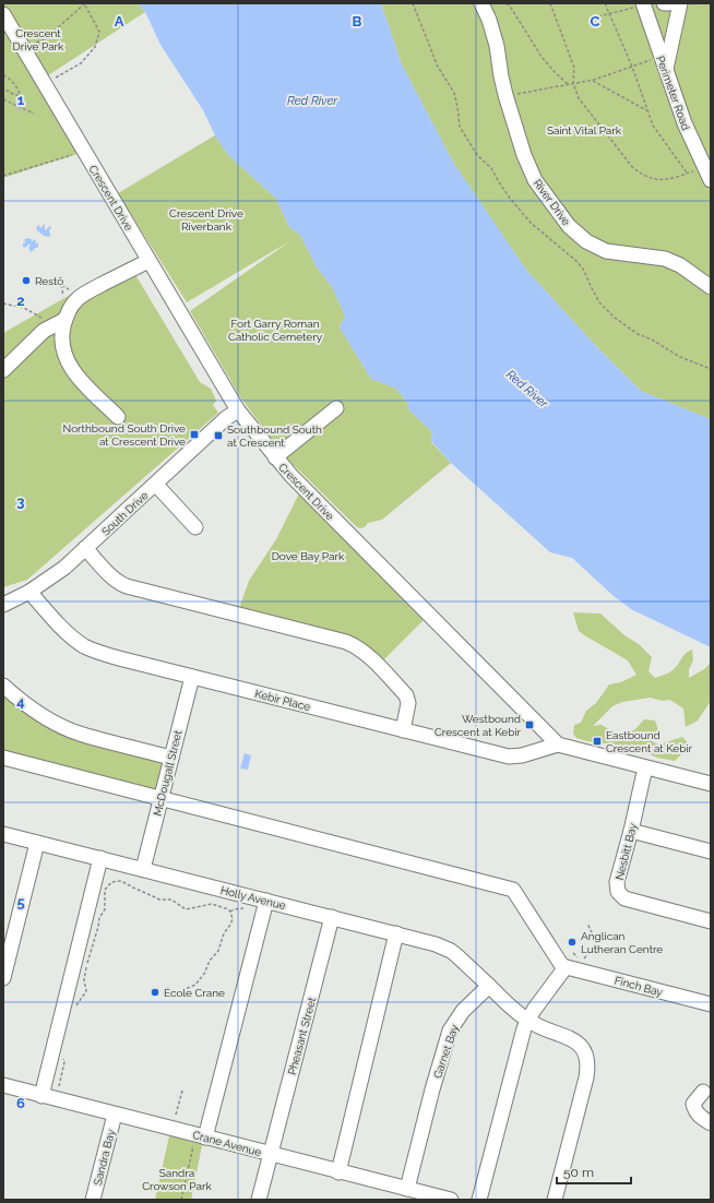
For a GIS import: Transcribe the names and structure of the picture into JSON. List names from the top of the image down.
{
  "streets": {
    "street": [
      "Perimeter Road",
      "Crescent Drive",
      "River Drive",
      "South Drive",
      "Kebir Place",
      "McDougall Street",
      "Nesbitt Bay",
      "Holly Avenue",
      "Finch Bay",
      "Pheasant Street",
      "Garnet Bay",
      "Crane Avenue",
      "Sandra Bay"
    ]
  },
  "crossings": [
    ["Crescent Drive", "South Drive"],
    ["Crescent Drive", "Kebir Place"],
    ["South Drive", "Kebir Place"],
    ["Kebir Place", "McDougall Street"],
    ["McDougall Street", "Holly Avenue"],
    ["Holly Avenue", "Pheasant Street"],
    ["Holly Avenue", "Garnet Bay"],
    ["Pheasant Street", "Crane Avenue"],
    ["Garnet Bay", "Crane Avenue"],
    ["Crane Avenue", "Sandra Bay"]
  ],
  "water": ["Red River"],
  "parks": [
    "Crescent Drive Park",
    "Saint Vital Park",
    "Crescent Drive Riverbank",
    "Fort Garry Roman Catholic Cemetery",
    "Dove Bay Park",
    "Sandra Crowson Park"
  ],
  "places": {
    "other": ["Restö", "Anglican Lutheran Centre", "École Crane"],
    "transit": [
      "Northbound South Drive at Crescent Drive",
      "Southbound South at Crescent",
      "Westbound Crescent at Kebir",
      "Eastbound Crescent at Kebir"
    ]
  },
  "scale_bar": "50 m",
  "grid": {
    "columns": ["A", "B", "C"],
    "rows": [
      "1",
      "2",
      "3",
      "4",
      "5",
      "6"
    ]
  }
}
